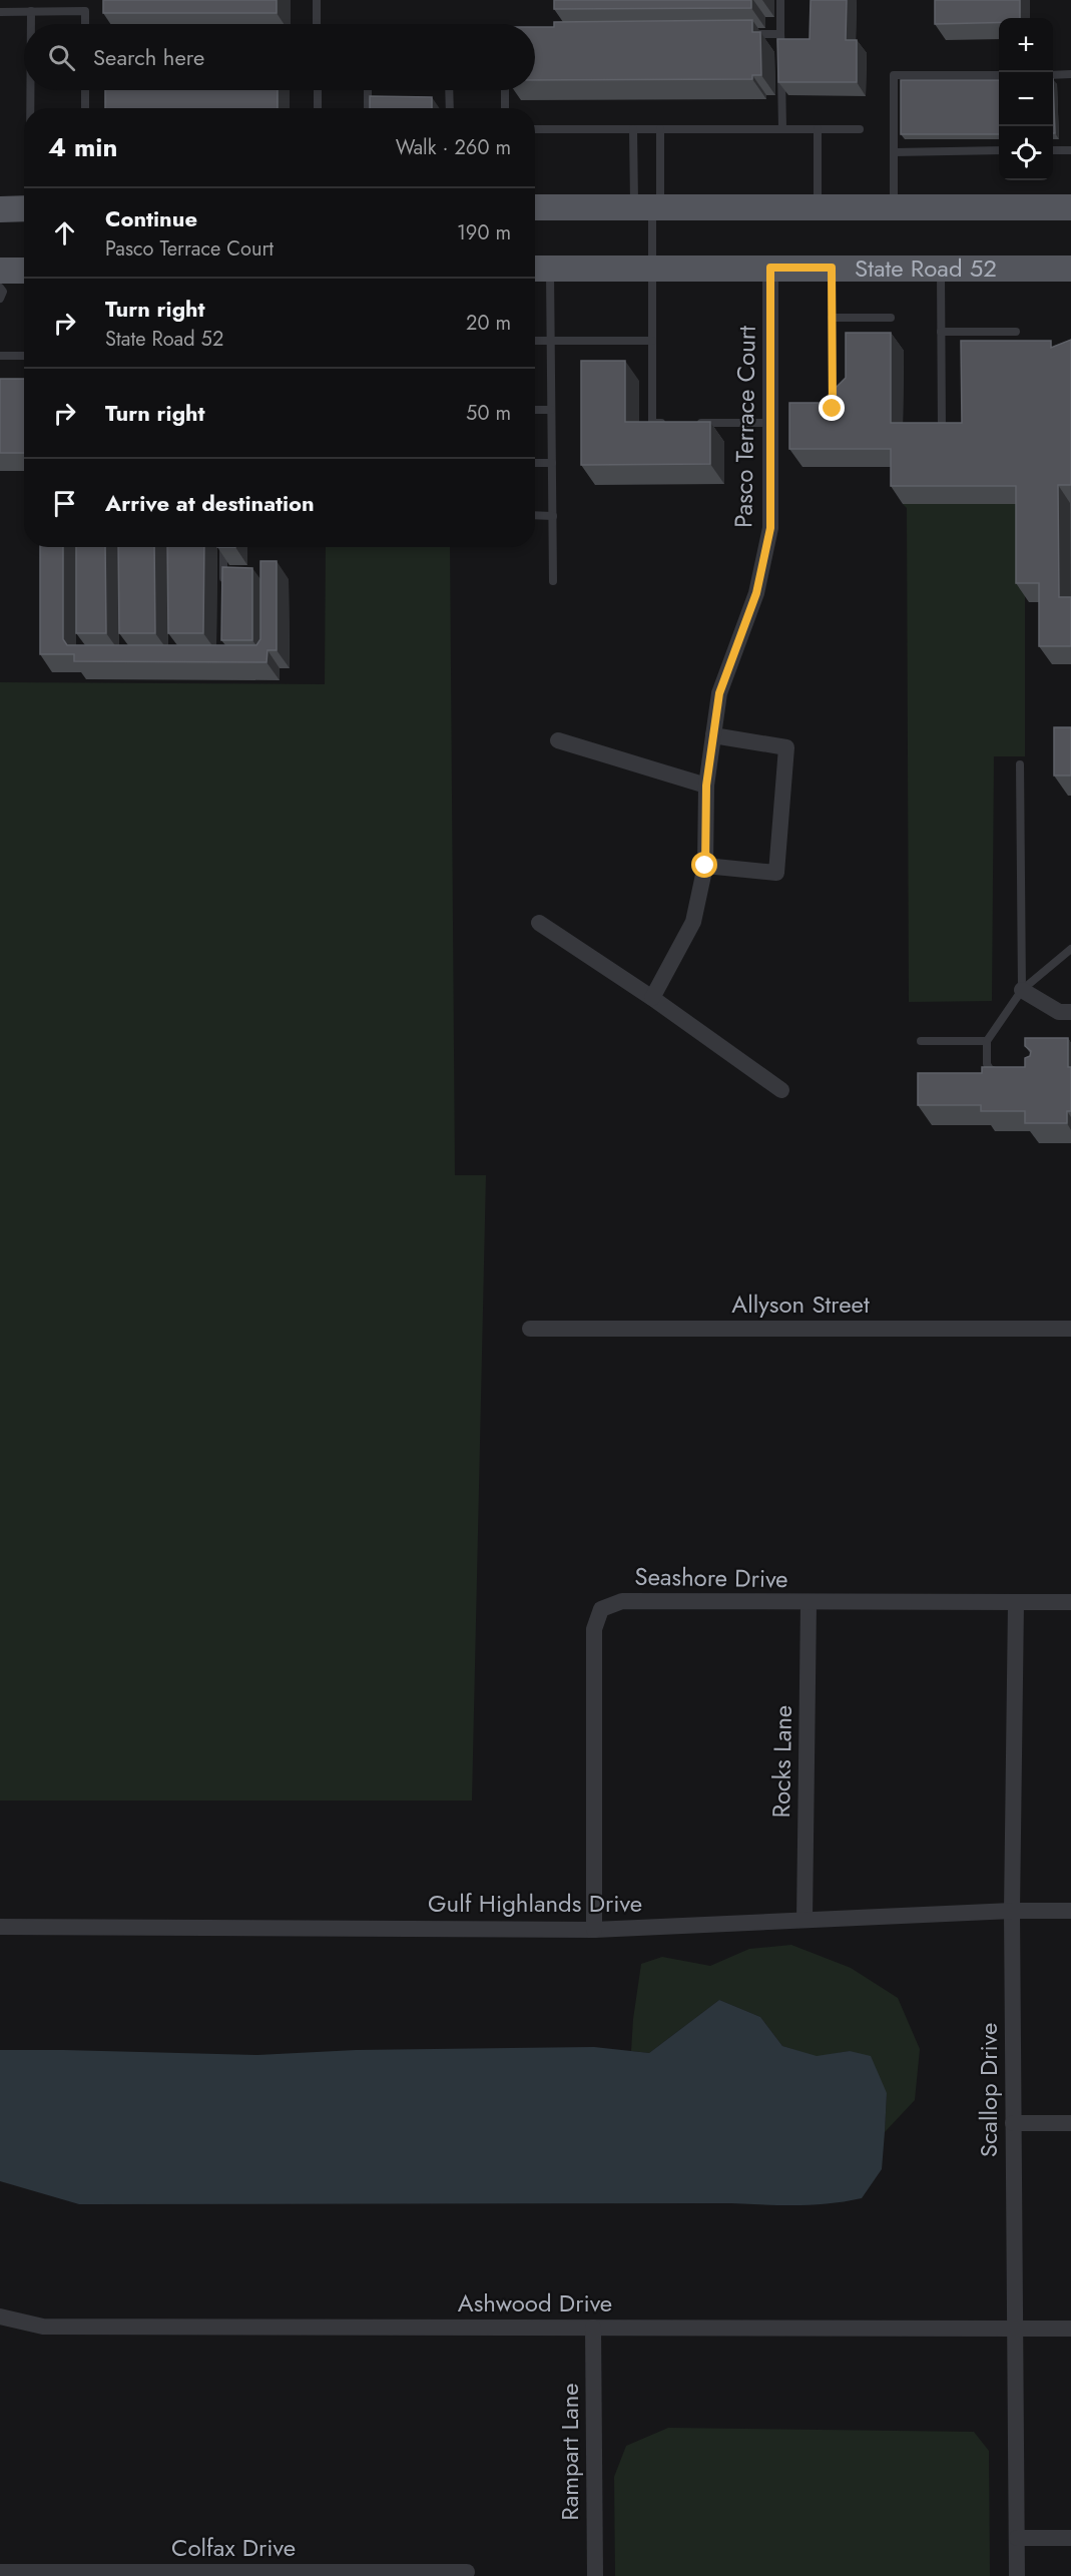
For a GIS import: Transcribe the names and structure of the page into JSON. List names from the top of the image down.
{
  "streets": {
    "main road": ["State Road 52"],
    "street": [
      "Pasco Terrace Court",
      "Allyson Street",
      "Seashore Drive",
      "Rocks Lane",
      "Gulf Highlands Drive",
      "Scallop Drive",
      "Ashwood Drive",
      "Rampart Lane",
      "Colfax Drive"
    ]
  },
  "crossings": [
    ["State Road 52", "Pasco Terrace Court"],
    ["Seashore Drive", "Rocks Lane"],
    ["Seashore Drive", "Gulf Highlands Drive"],
    ["Seashore Drive", "Scallop Drive"],
    ["Rocks Lane", "Gulf Highlands Drive"],
    ["Gulf Highlands Drive", "Scallop Drive"],
    ["Scallop Drive", "Ashwood Drive"],
    ["Ashwood Drive", "Rampart Lane"]
  ],
  "page": {
    "map_buttons": ["+", "−"],
    "search": "Search here",
    "heading": ["4 min", "Walk · 260 m"],
    "list": [
      ["Continue", "Pasco Terrace Court", "190 m"],
      ["Turn right", "State Road 52", "20 m"],
      ["Turn right", "50 m"],
      "Arrive at destination"
    ]
  }
}
